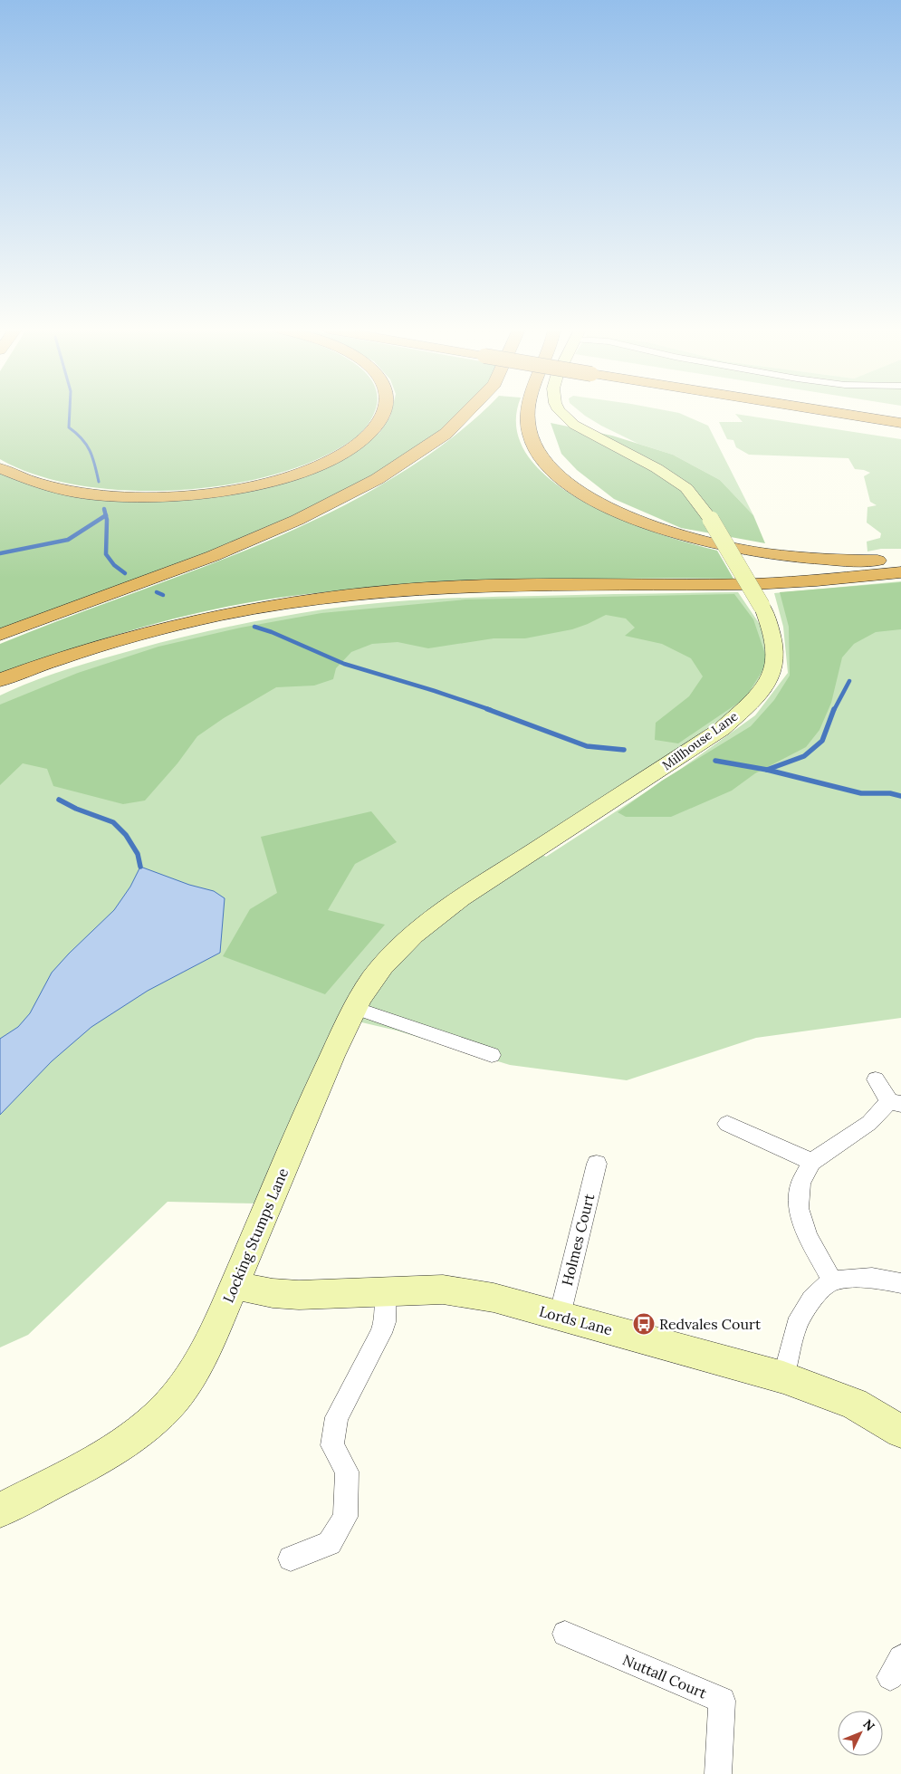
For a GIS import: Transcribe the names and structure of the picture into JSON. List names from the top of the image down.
{
  "streets": {
    "street": [
      "Millhouse Lane",
      "Locking Stumps Lane",
      "Holmes Court",
      "Lords Lane",
      "Nuttall Court"
    ]
  },
  "crossings": [
    ["Millhouse Lane", "Locking Stumps Lane"],
    ["Locking Stumps Lane", "Lords Lane"],
    ["Holmes Court", "Lords Lane"]
  ],
  "places": {
    "bus stop": ["Redvales Court"]
  },
  "north": "top right"
}
